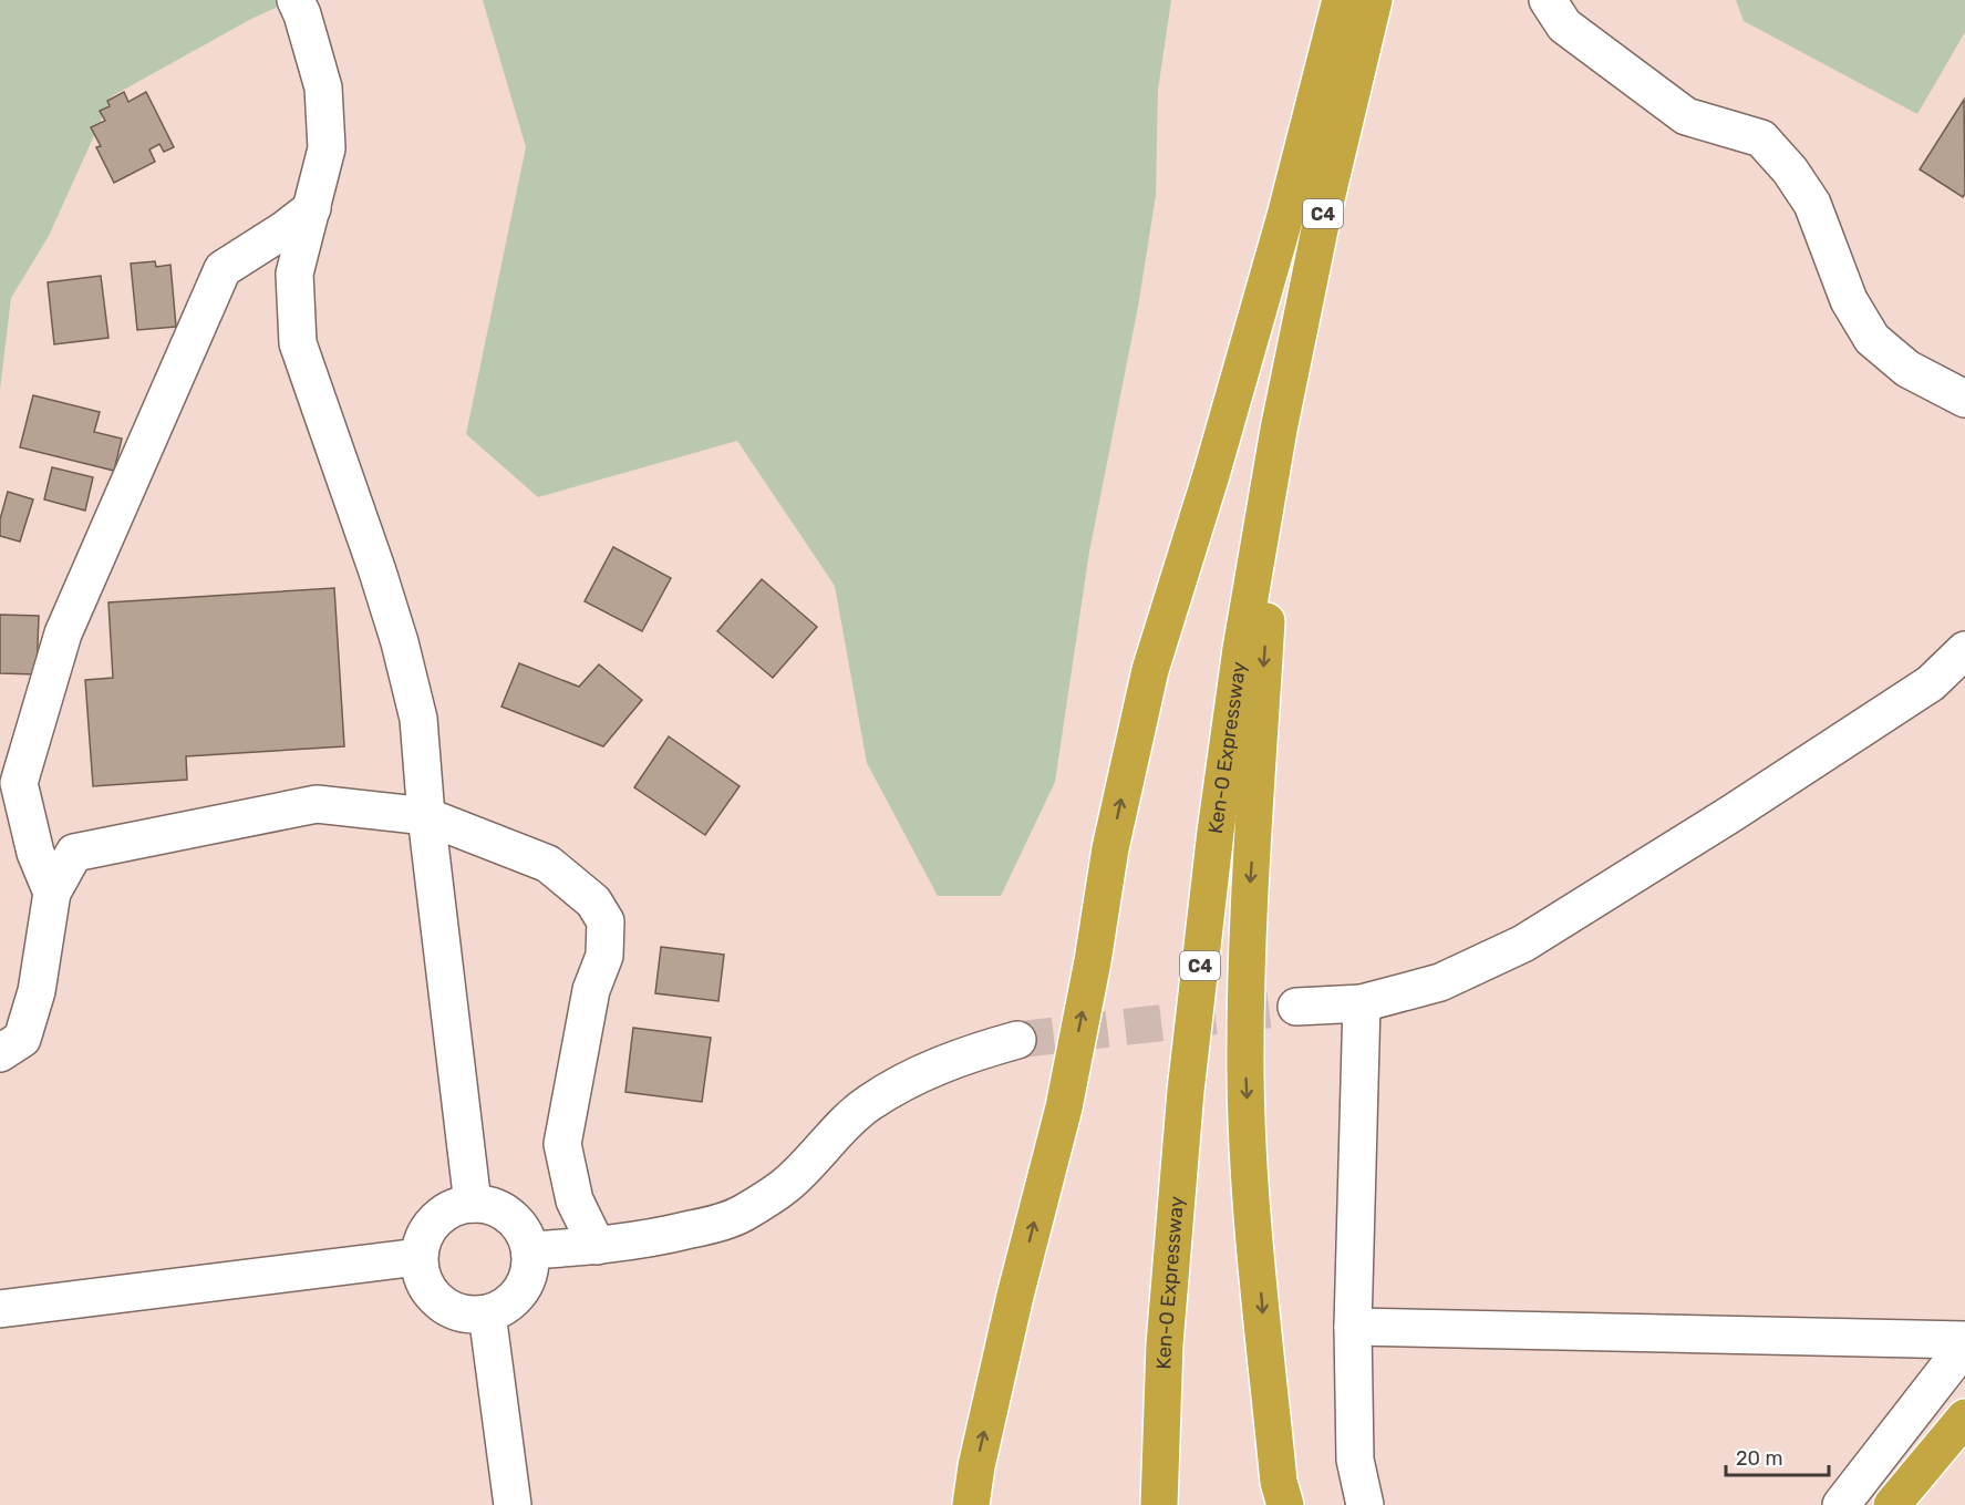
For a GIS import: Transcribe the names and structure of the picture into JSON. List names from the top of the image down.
{
  "streets": {
    "highway": ["C4", "Ken-O Expressway"]
  },
  "scale_bar": "20 m"
}
